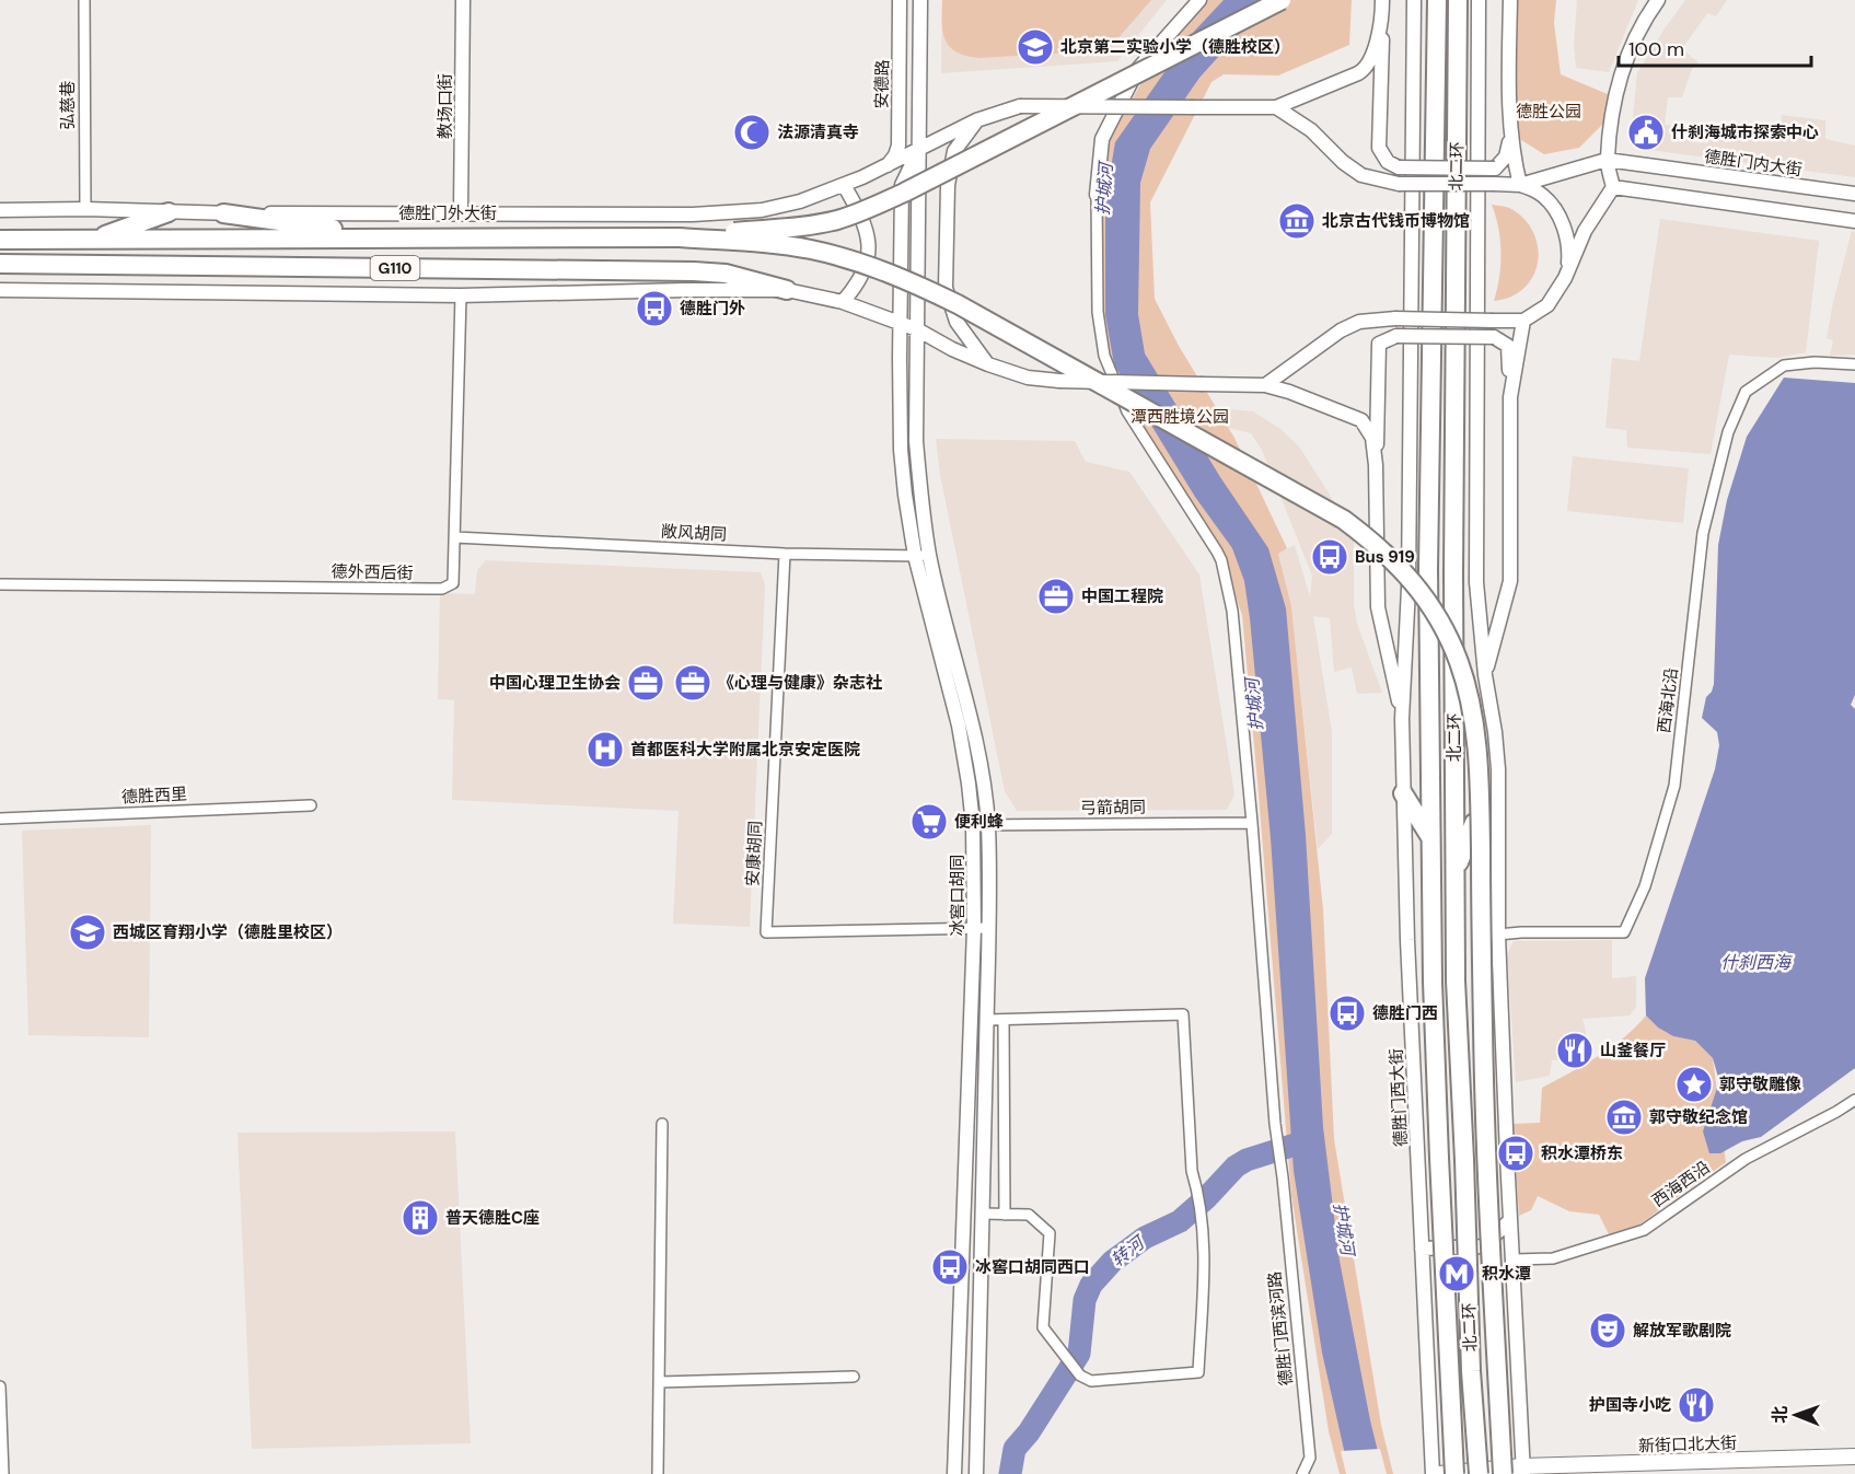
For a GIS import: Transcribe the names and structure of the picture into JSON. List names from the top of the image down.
{
  "streets": {
    "highway": ["北二环", "德胜门外大街", "G110"],
    "main road": ["新街口北大街"],
    "street": [
      "安德路",
      "弘慈巷",
      "教场口街",
      "德胜门内大街",
      "敞风胡同",
      "德外西后街",
      "西海北沿",
      "德胜西里",
      "弓箭胡同",
      "安康胡同",
      "冰窖口胡同",
      "德胜门西大街",
      "西海西沿",
      "德胜门西滨河路"
    ]
  },
  "crossings": [
    ["安德路", "德胜门外大街"],
    ["弘慈巷", "德胜门外大街"],
    ["教场口街", "德胜门外大街"],
    ["德胜门外大街", "冰窖口胡同"],
    ["敞风胡同", "德外西后街"],
    ["敞风胡同", "安康胡同"],
    ["敞风胡同", "冰窖口胡同"],
    ["弓箭胡同", "冰窖口胡同"],
    ["弓箭胡同", "德胜门西滨河路"],
    ["安康胡同", "冰窖口胡同"]
  ],
  "water": ["护城河", "什刹西海", "转河"],
  "parks": ["德胜公园", "潭西胜境公园"],
  "places": {
    "school or university": ["北京第二实验小学（德胜校区）", "西城区育翔小学（德胜里校区）"],
    "mosque": ["法源清真寺"],
    "public building": ["什刹海城市探索中心"],
    "museum": ["北京古代钱币博物馆", "郭守敬纪念馆"],
    "bus stop": [
      "德胜门外",
      "Bus 919",
      "德胜门西",
      "积水潭桥东",
      "冰窖口胡同西口"
    ],
    "office": ["中国工程院", "中国心理卫生协会", "《心理与健康》杂志社"],
    "hospital": ["首都医科大学附属北京安定医院"],
    "supermarket": ["便利蜂"],
    "restaurant": ["山釜餐厅", "护国寺小吃"],
    "place": ["郭守敬雕像"],
    "building": ["普天德胜C座"],
    "metro station": ["积水潭"],
    "theatre": ["解放军歌剧院"]
  },
  "scale_bar": "100 m",
  "north": "left"
}
